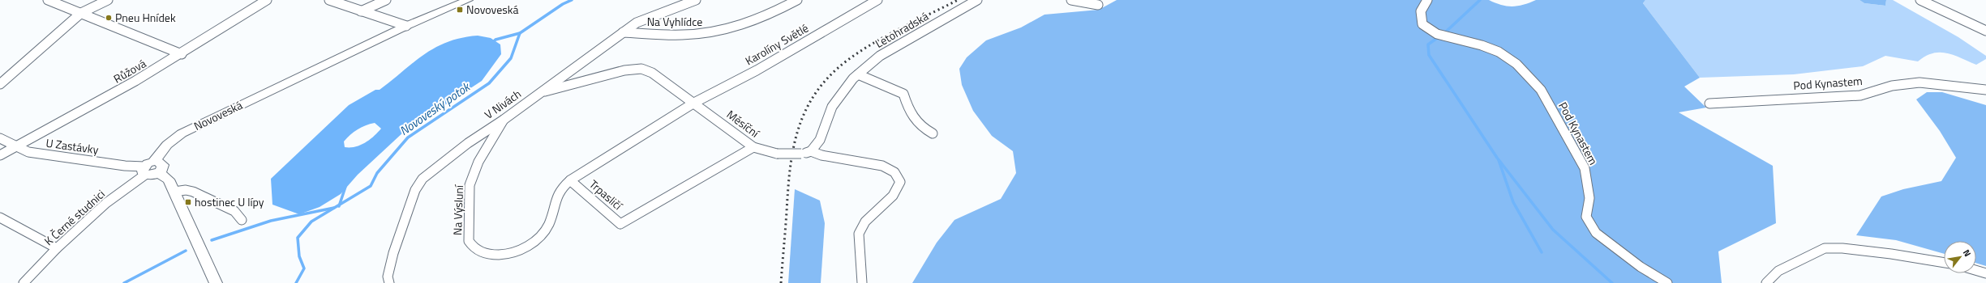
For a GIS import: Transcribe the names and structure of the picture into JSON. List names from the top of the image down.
{
  "streets": {
    "street": [
      "Na Vyhlídce",
      "Letohradská",
      "Karolíny Světlé",
      "Růžová",
      "Pod Kynastem",
      "V Nivách",
      "Novoveská",
      "Měsíční",
      "U Zastávky",
      "Trpasličí",
      "Na Výsluní",
      "K Černé studnici"
    ]
  },
  "crossings": [
    ["Na Vyhlídce", "V Nivách"],
    ["Letohradská", "Měsíční"],
    ["Karolíny Světlé", "Měsíční"],
    ["Karolíny Světlé", "Trpasličí"],
    ["Růžová", "U Zastávky"],
    ["V Nivách", "Měsíční"],
    ["V Nivách", "Na Výsluní"],
    ["Novoveská", "U Zastávky"],
    ["Novoveská", "K Černé studnici"],
    ["Měsíční", "Trpasličí"],
    ["U Zastávky", "K Černé studnici"],
    ["Trpasličí", "Na Výsluní"]
  ],
  "water": ["Novoveský potok"],
  "places": {
    "transit": ["Novoveská", "hostinec U lípy"],
    "other": ["Pneu Hnídek"]
  },
  "north": "top right"
}
